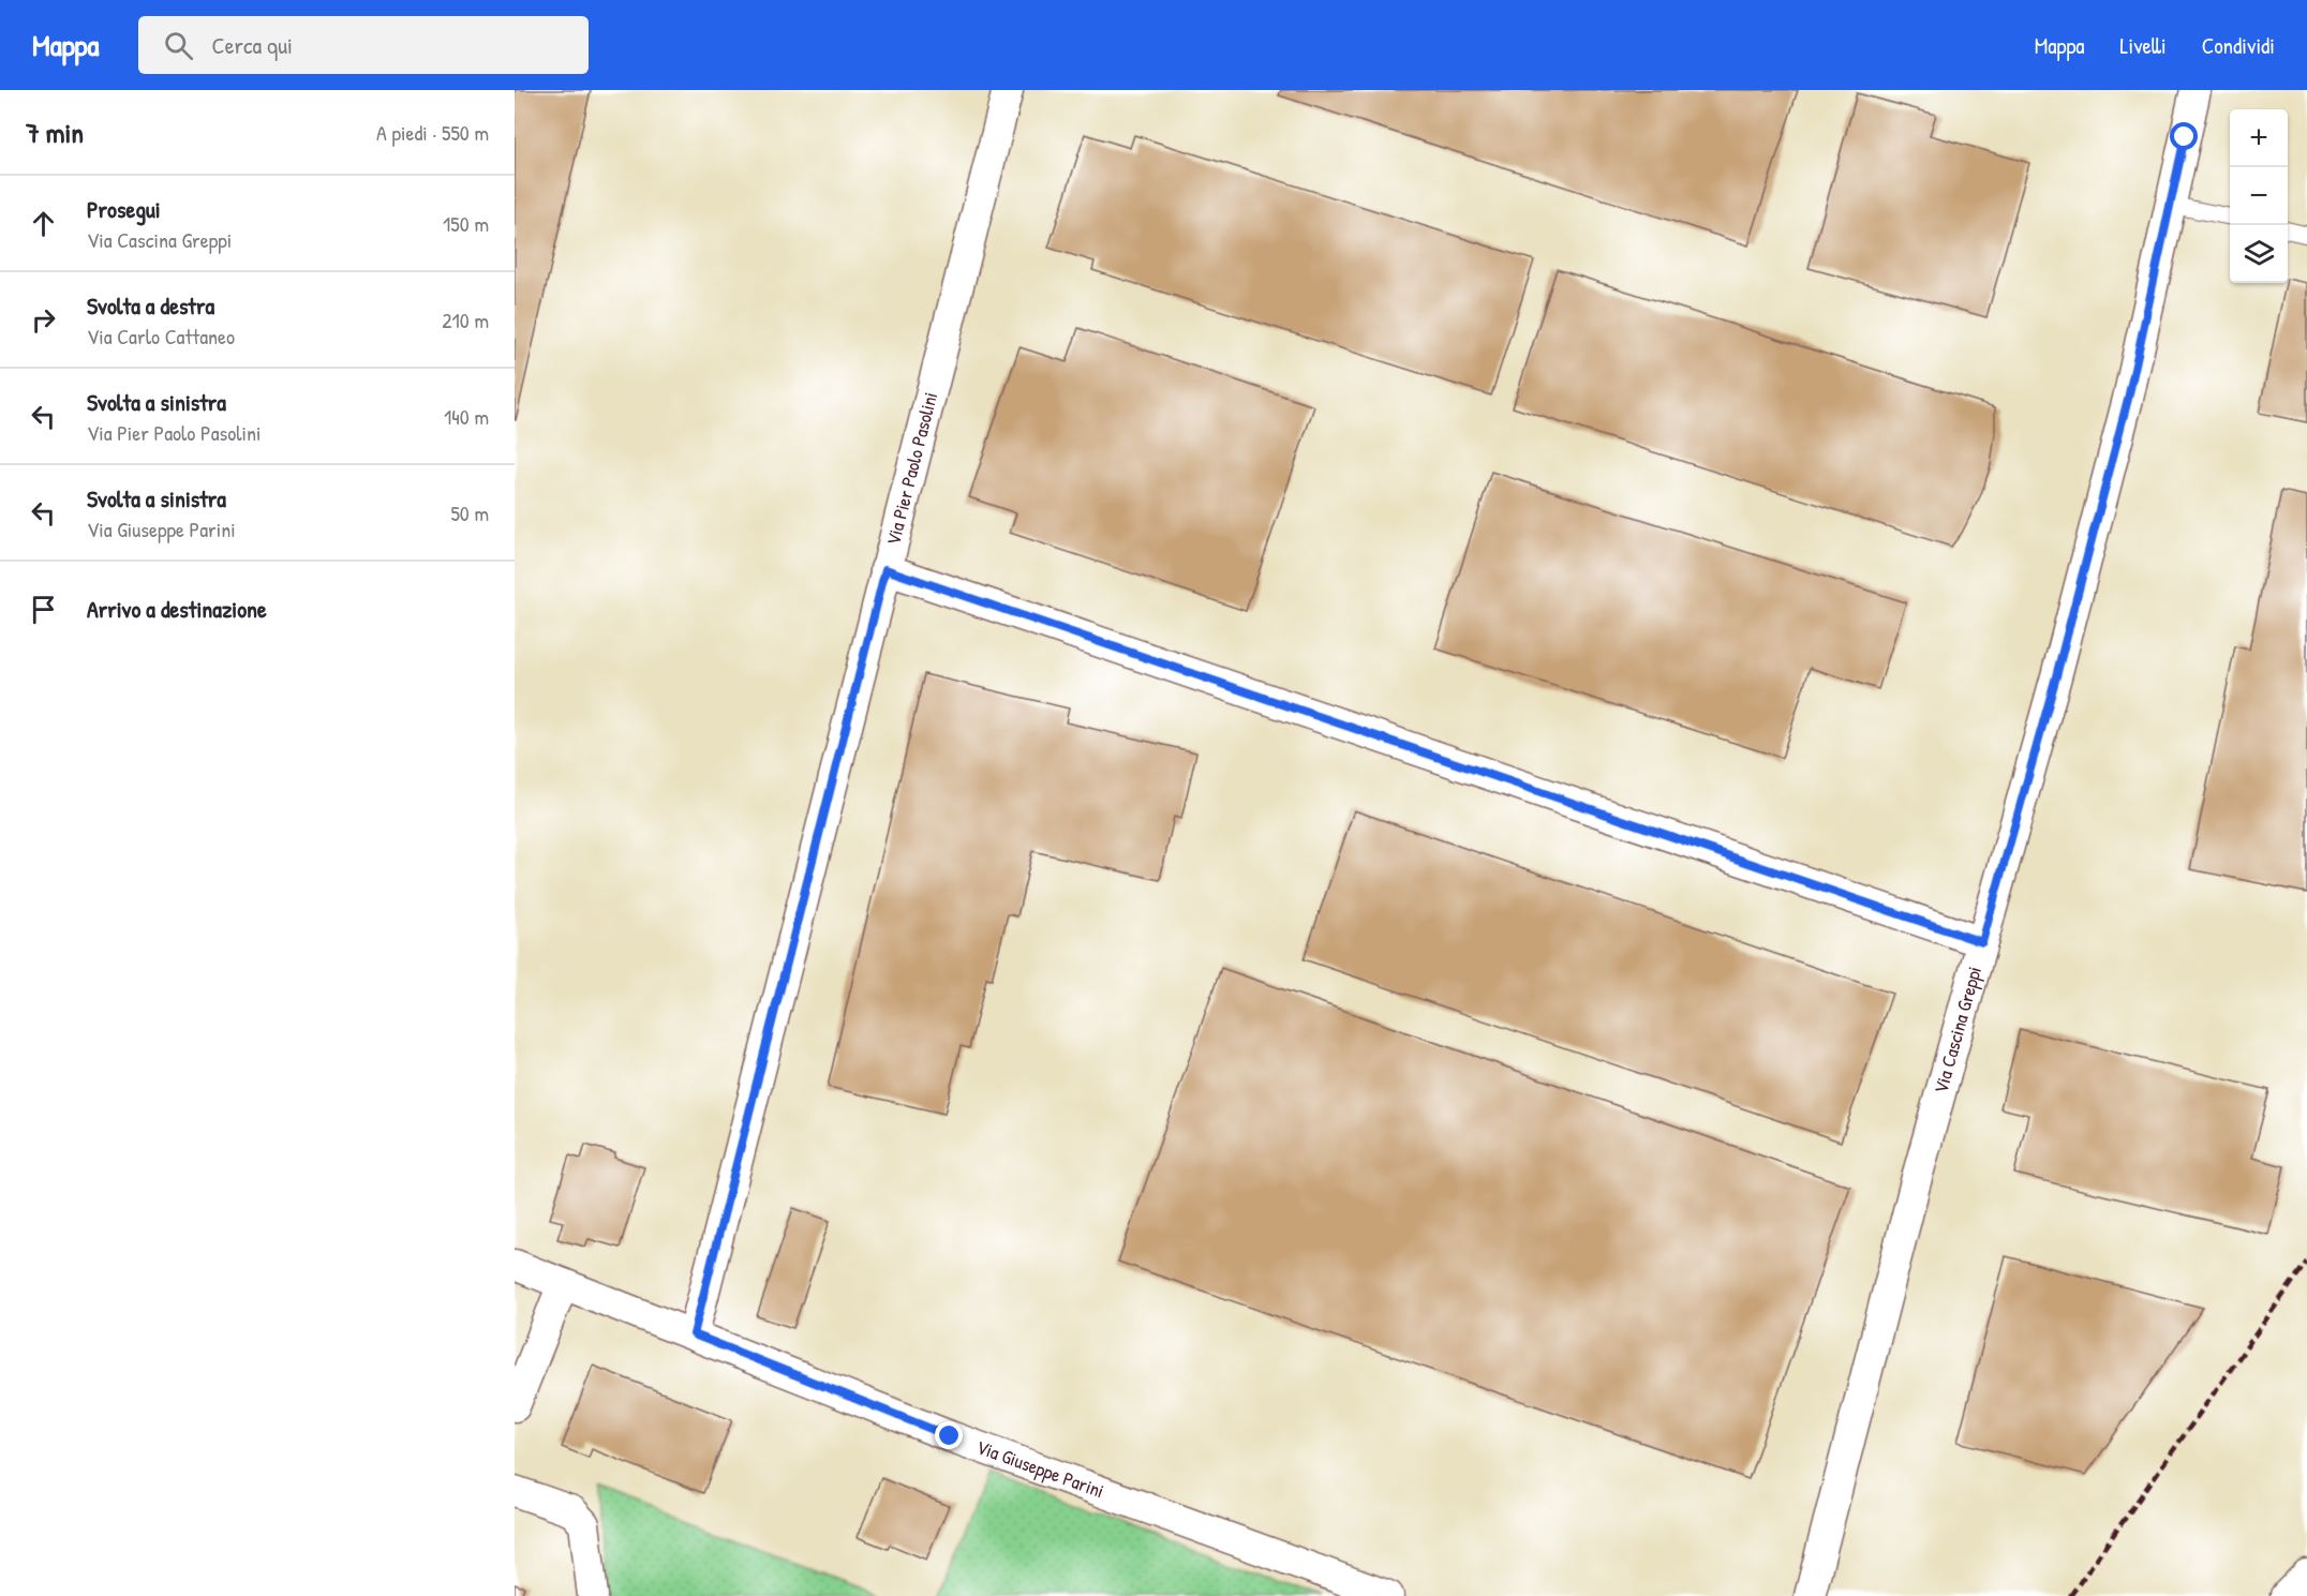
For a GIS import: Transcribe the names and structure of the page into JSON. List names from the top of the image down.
{
  "streets": {
    "street": ["Via Pier Paolo Pasolini", "Via Cascina Greppi", "Via Giuseppe Parini"]
  },
  "crossings": [
    ["Via Pier Paolo Pasolini", "Via Giuseppe Parini"]
  ],
  "page": {
    "header": "Mappa",
    "search": "Cerca qui",
    "nav": ["Mappa", "Livelli", "Condividi"],
    "heading": ["7 min", "A piedi · 550 m"],
    "map_buttons": ["+", "−"],
    "list": [
      ["Prosegui", "Via Cascina Greppi", "150 m"],
      ["Svolta a destra", "Via Carlo Cattaneo", "210 m"],
      ["Svolta a sinistra", "Via Pier Paolo Pasolini", "140 m"],
      ["Svolta a sinistra", "Via Giuseppe Parini", "50 m"],
      "Arrivo a destinazione"
    ]
  }
}
